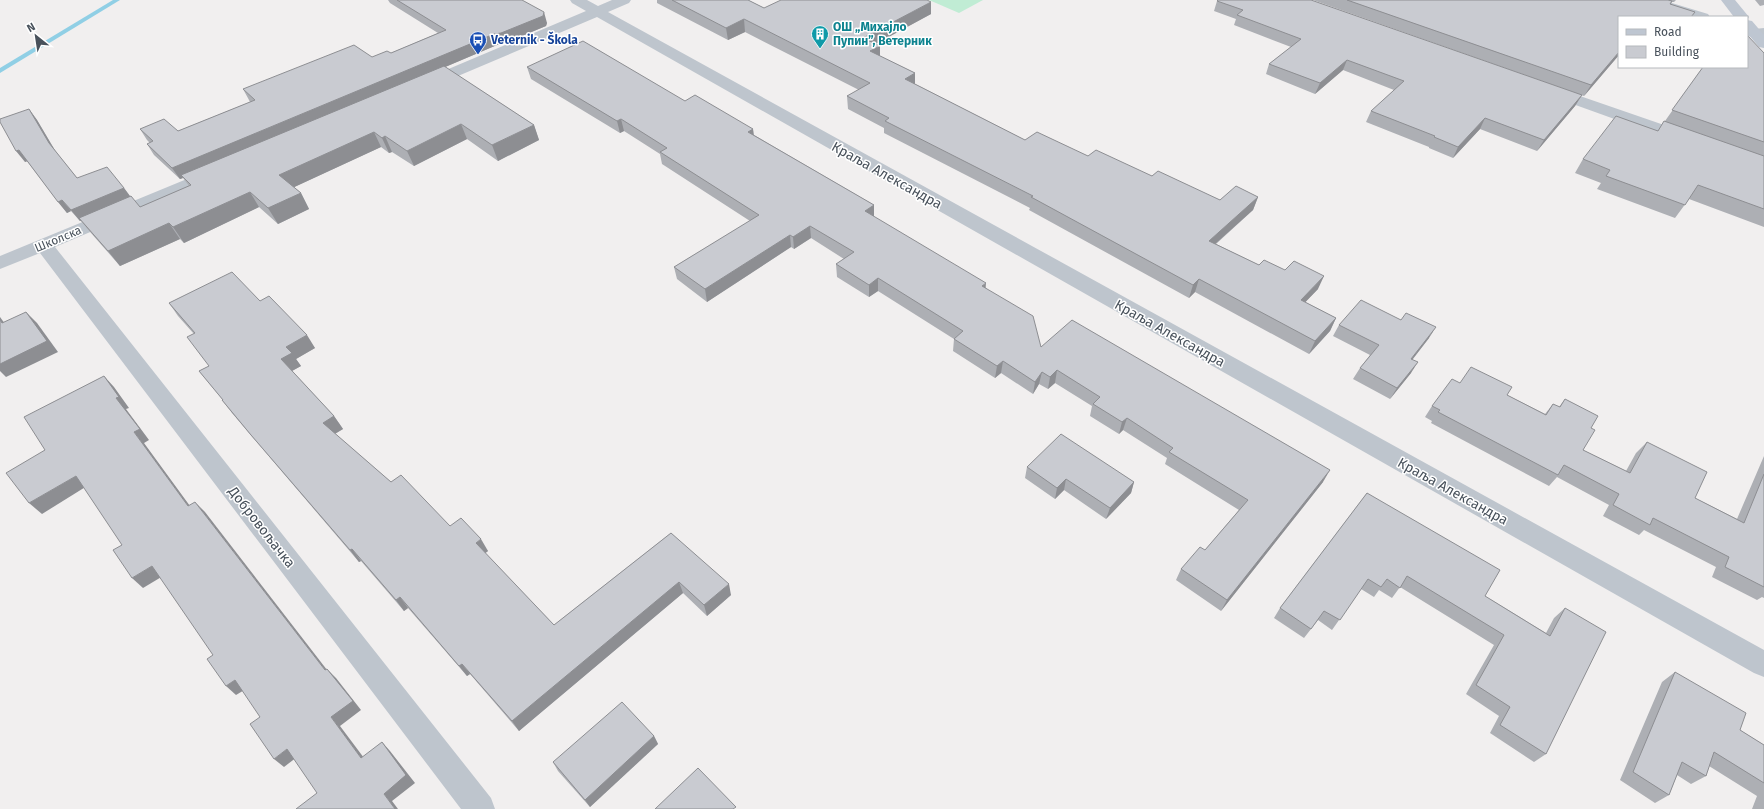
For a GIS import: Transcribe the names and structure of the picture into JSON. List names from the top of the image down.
{
  "streets": {
    "street": ["Краља Александра", "Школска", "Добровољачка"]
  },
  "crossings": [
    ["Школска", "Добровољачка"]
  ],
  "places": {
    "building": ["ОШ „Михајло Пупин”, Ветерник"],
    "bus stop": ["Veternik - Škola"]
  },
  "legend": ["Road", "Building"],
  "north": "top left"
}
